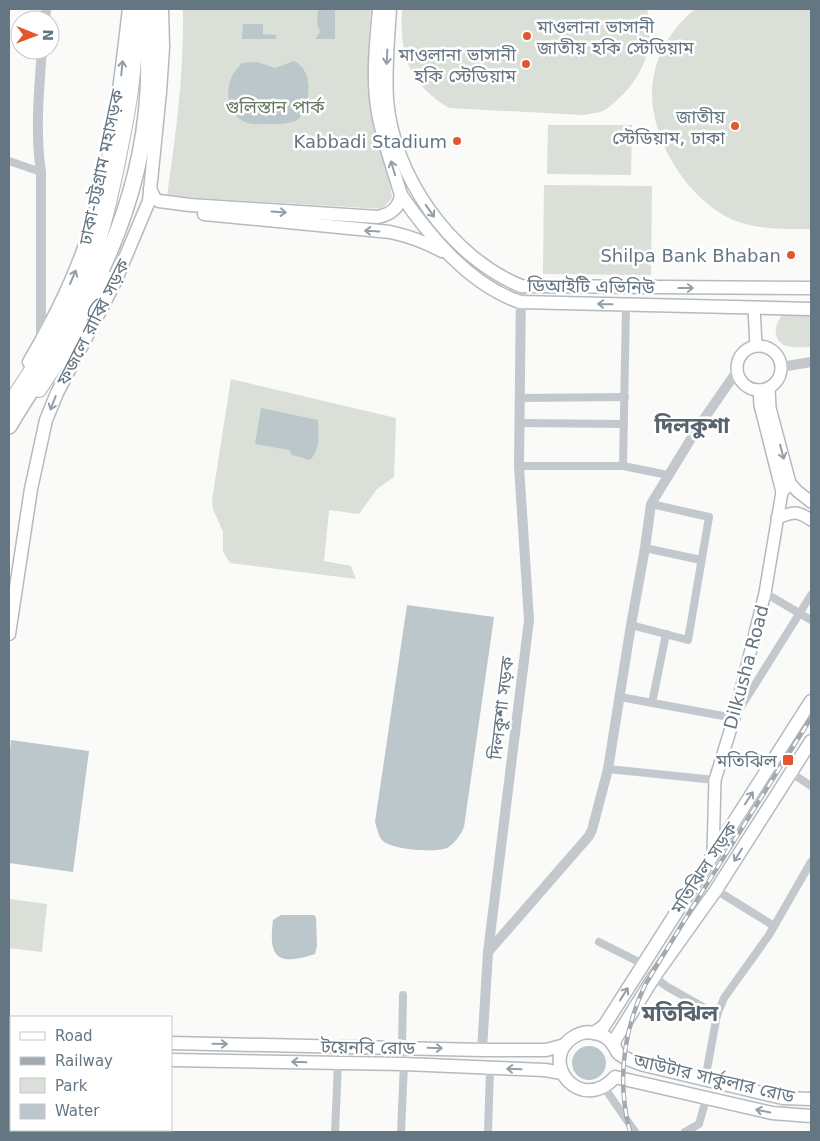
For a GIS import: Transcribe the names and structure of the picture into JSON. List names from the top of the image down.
{
  "streets": {
    "main road": [
      "ঢাকা-চট্টগ্রাম মহাসড়ক",
      "ডিআইটি এভিনিউ",
      "ফজলে রাব্বি সড়ক",
      "Dilkusha Road",
      "মতিঝিল সড়ক",
      "টয়েনবি রোড",
      "আউটার সার্কুলার রোড"
    ],
    "street": ["দিলকুশা সড়ক"]
  },
  "crossings": [
    ["ডিআইটি এভিনিউ", "দিলকুশা সড়ক"],
    ["Dilkusha Road", "মতিঝিল সড়ক"],
    ["দিলকুশা সড়ক", "টয়েনবি রোড"],
    ["মতিঝিল সড়ক", "আউটার সার্কুলার রোড"]
  ],
  "one_way": ["ঢাকা-চট্টগ্রাম মহাসড়ক", "ফজলে রাব্বি সড়ক"],
  "districts": ["দিলকুশা", "মতিঝিল"],
  "parks": ["গুলিস্তান পার্ক"],
  "places": {
    "other": [
      "মাওলানা ভাসানী জাতীয় হকি স্টেডিয়াম",
      "মাওলানা ভাসানী হকি স্টেডিয়াম",
      "জাতীয় স্টেডিয়াম, ঢাকা",
      "Kabbadi Stadium",
      "Shilpa Bank Bhaban"
    ],
    "transit": ["মতিঝিল"]
  },
  "legend": [
    "Road",
    "Railway",
    "Park",
    "Water"
  ],
  "north": "right"
}
